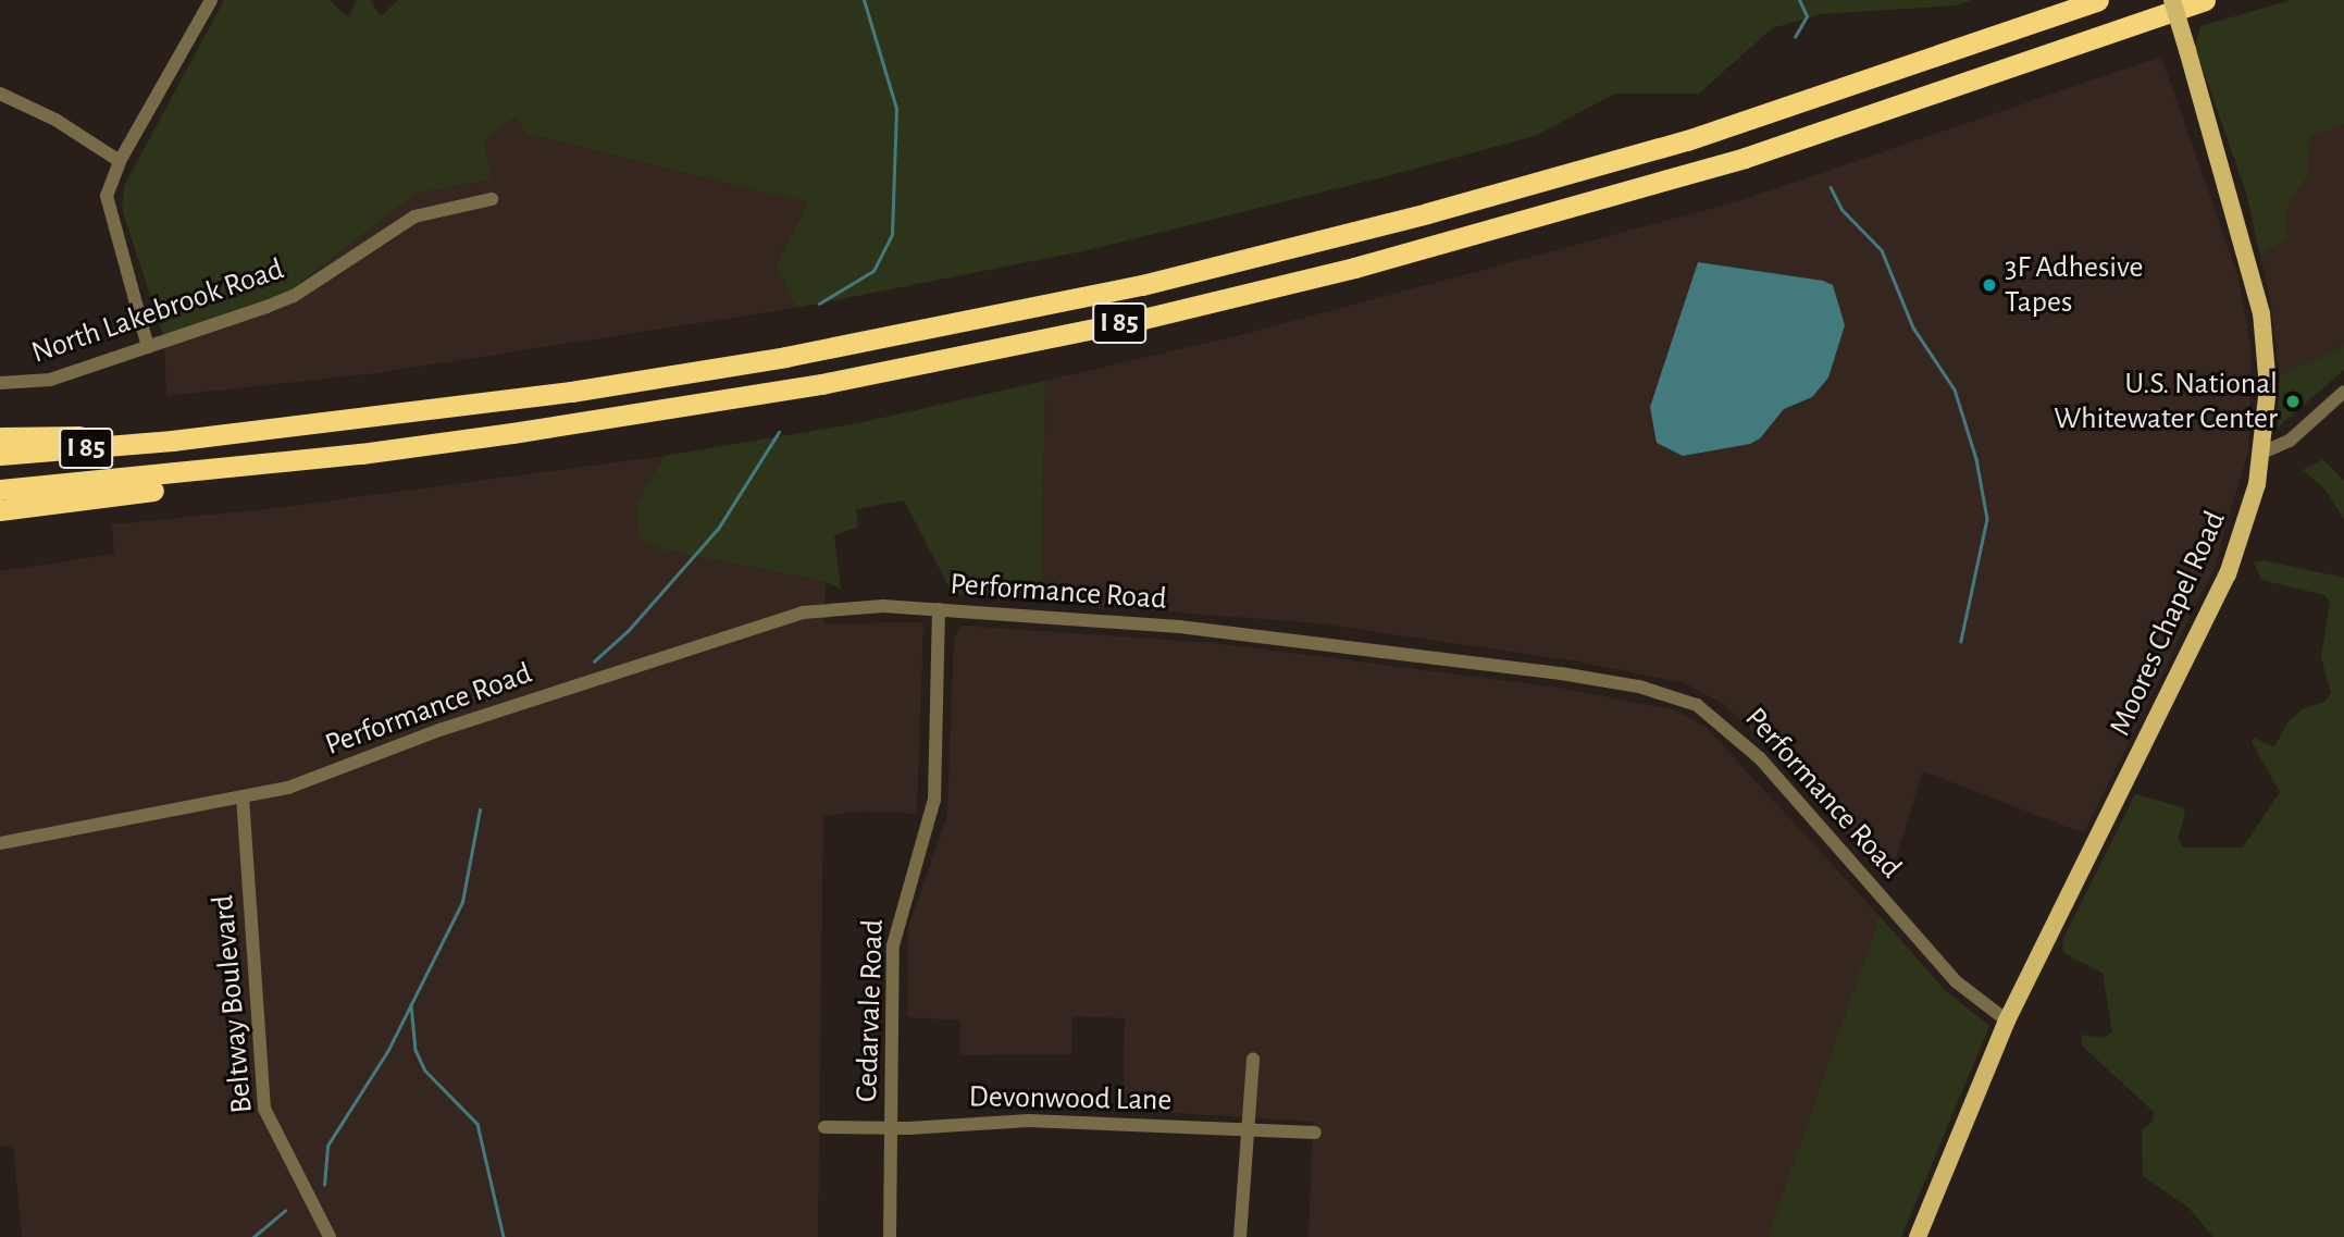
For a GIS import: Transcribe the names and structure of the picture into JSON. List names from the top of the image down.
{
  "streets": {
    "highway": ["I 85"],
    "main road": ["Moores Chapel Road"],
    "street": [
      "North Lakebrook Road",
      "Performance Road",
      "Beltway Boulevard",
      "Cedarvale Road",
      "Devonwood Lane"
    ]
  },
  "crossings": [
    ["Performance Road", "Moores Chapel Road"],
    ["Performance Road", "Beltway Boulevard"],
    ["Performance Road", "Cedarvale Road"],
    ["Cedarvale Road", "Devonwood Lane"]
  ],
  "places": ["3F Adhesive Tapes", "U.S. National Whitewater Center"]
}
